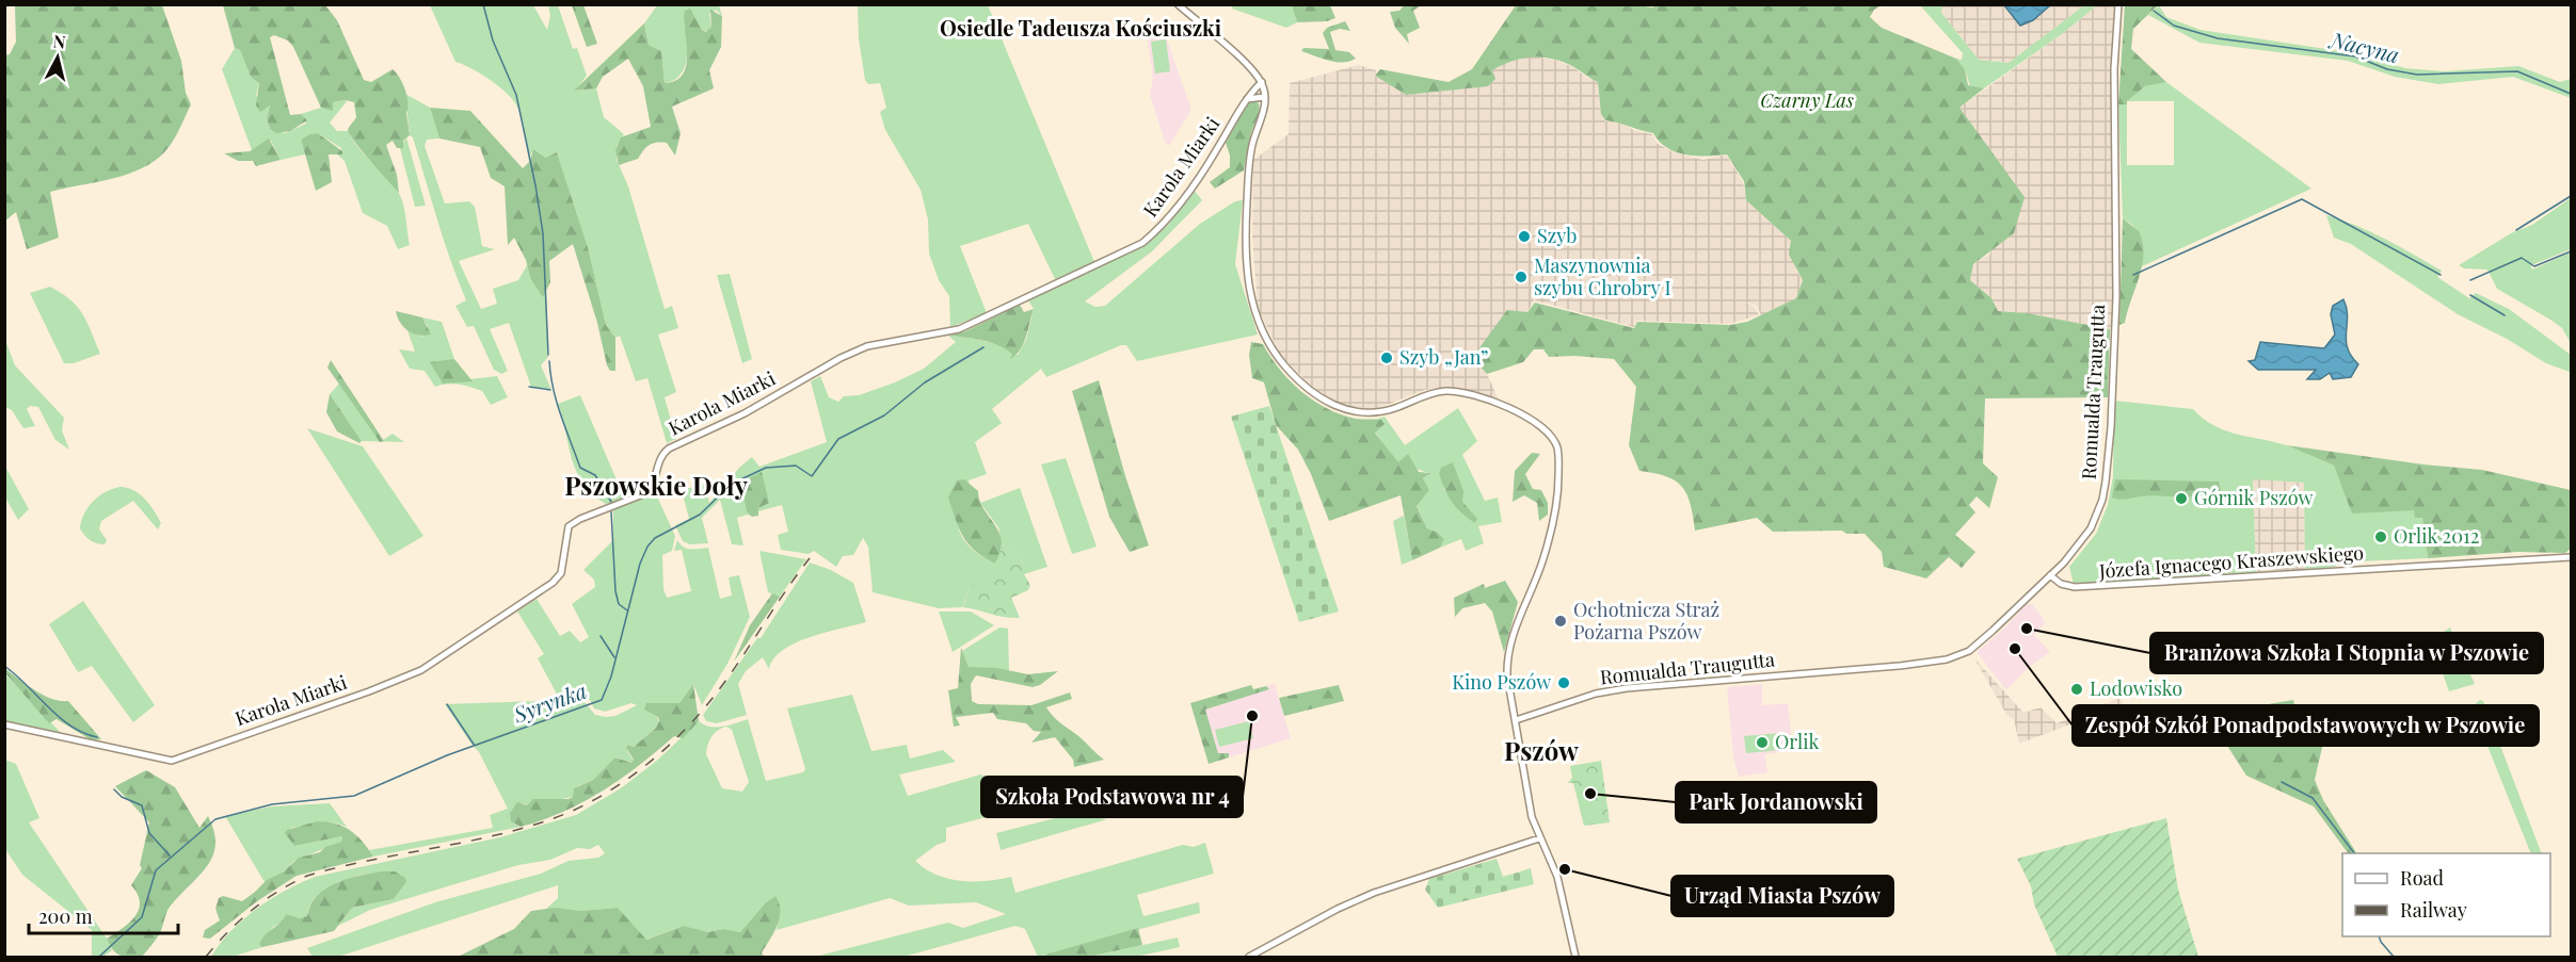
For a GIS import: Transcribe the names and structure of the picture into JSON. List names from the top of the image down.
{
  "streets": {
    "street": ["Karola Miarki", "Romualda Traugutta", "Józefa Ignacego Kraszewskiego"]
  },
  "crossings": [
    ["Romualda Traugutta", "Józefa Ignacego Kraszewskiego"]
  ],
  "districts": ["Osiedle Tadeusza Kościuszki", "Pszowskie Doły", "Pszów"],
  "water": ["Nacyna", "Syrynka"],
  "parks": ["Czarny Las"],
  "places": [
    "Szyb",
    "Maszynownia szybu Chrobry I",
    "Szyb „Jan”",
    "Górnik Pszów",
    "Orlik 2012",
    "Ochotnicza Straż Pożarna Pszów",
    "Branżowa Szkoła I Stopnia w Pszowie",
    "Zespół Szkół Ponadpodstawowych w Pszowie",
    "Kino Pszów",
    "Lodowisko",
    "Szkoła Podstawowa nr 4",
    "Orlik",
    "Park Jordanowski",
    "Urząd Miasta Pszów"
  ],
  "legend": ["Road", "Railway"],
  "scale_bar": "200 m",
  "north": "top"
}
